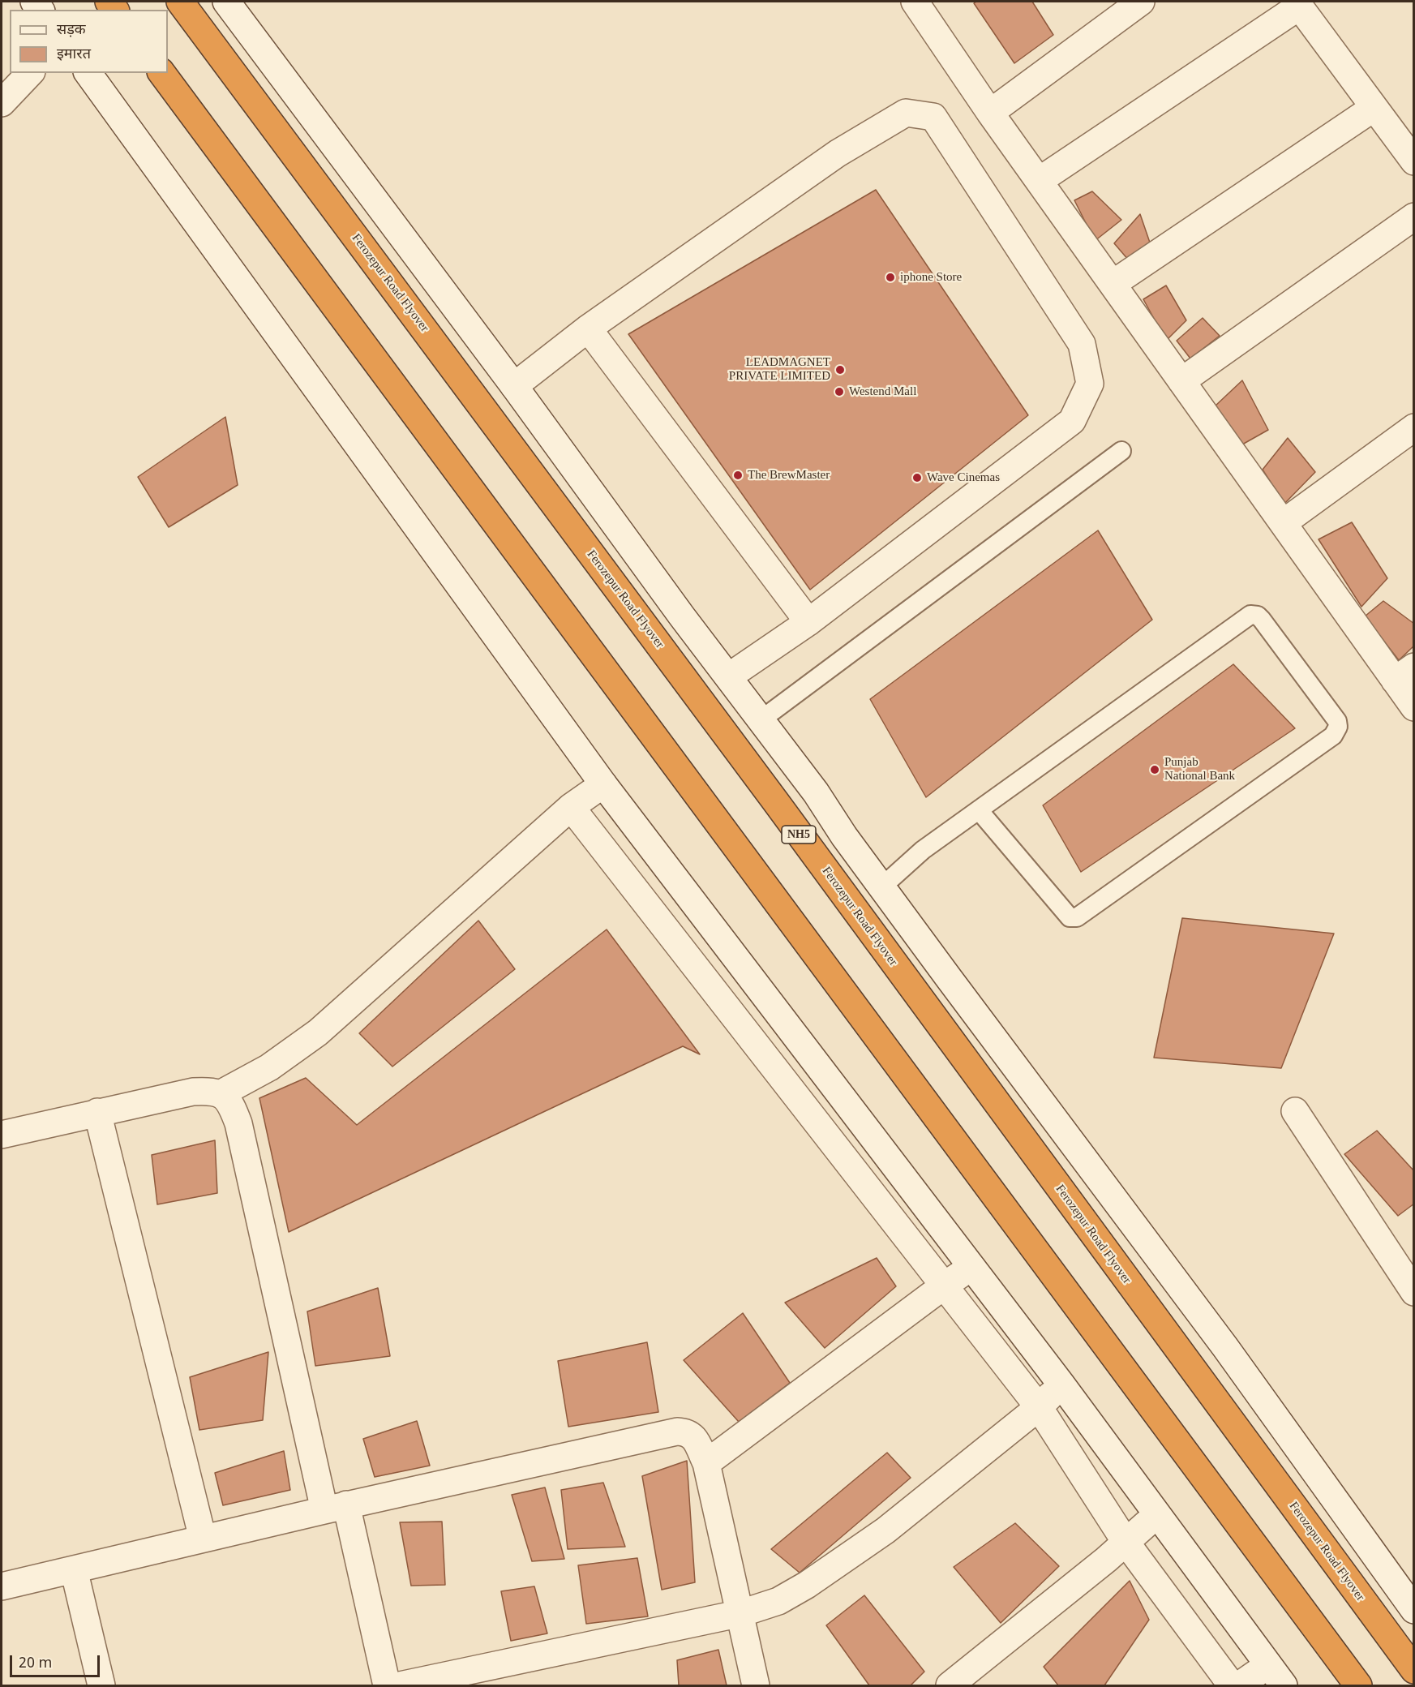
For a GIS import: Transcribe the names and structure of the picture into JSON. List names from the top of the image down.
{
  "streets": {
    "highway": ["Ferozepur Road Flyover", "NH5"]
  },
  "places": [
    "iphone Store",
    "LEADMAGNET PRIVATE LIMITED",
    "Westend Mall",
    "The BrewMaster",
    "Wave Cinemas",
    "Punjab National Bank"
  ],
  "legend": ["सड़क", "इमारत"],
  "scale_bar": "20 m"
}
